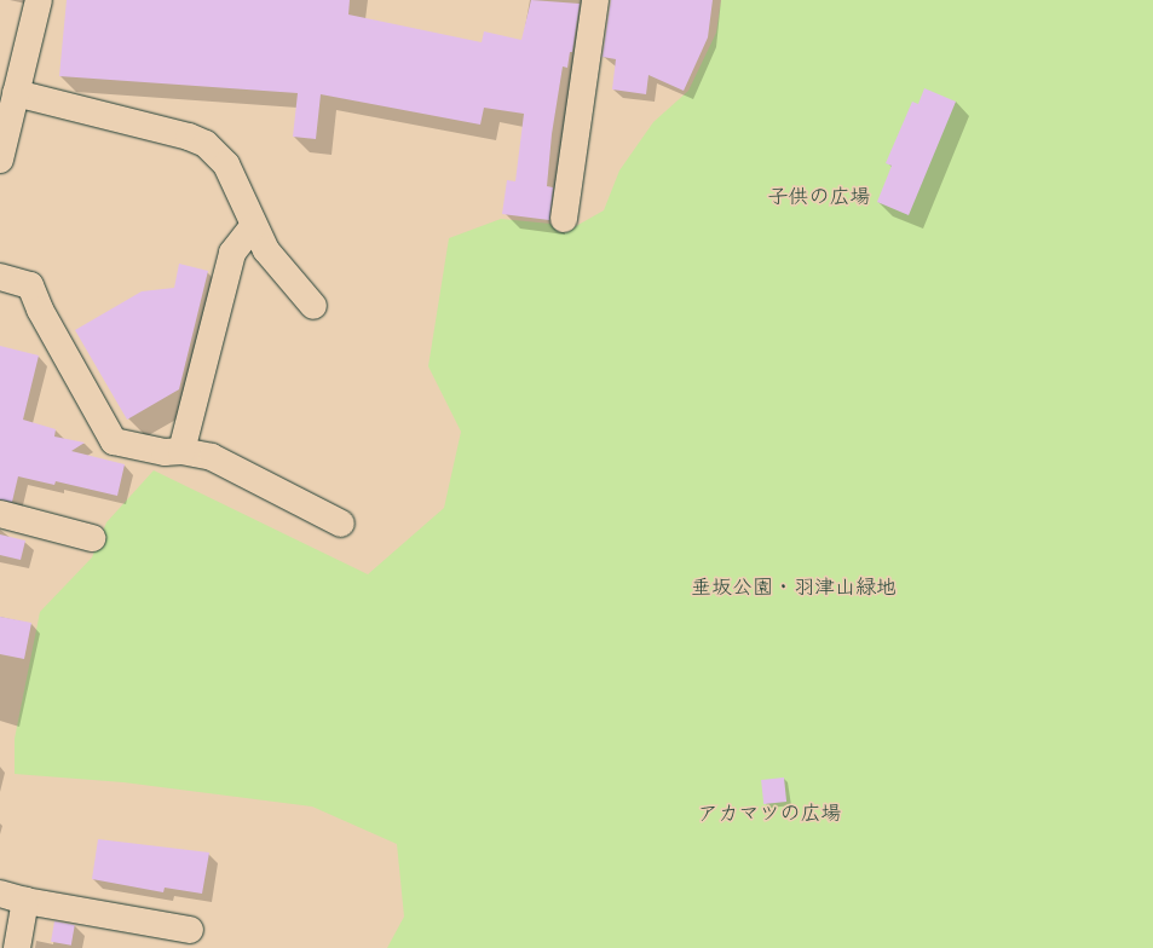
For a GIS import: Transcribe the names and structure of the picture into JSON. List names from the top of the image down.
{
  "parks": ["子供の広場", "垂坂公園・羽津山緑地", "アカマツの広場"]
}
